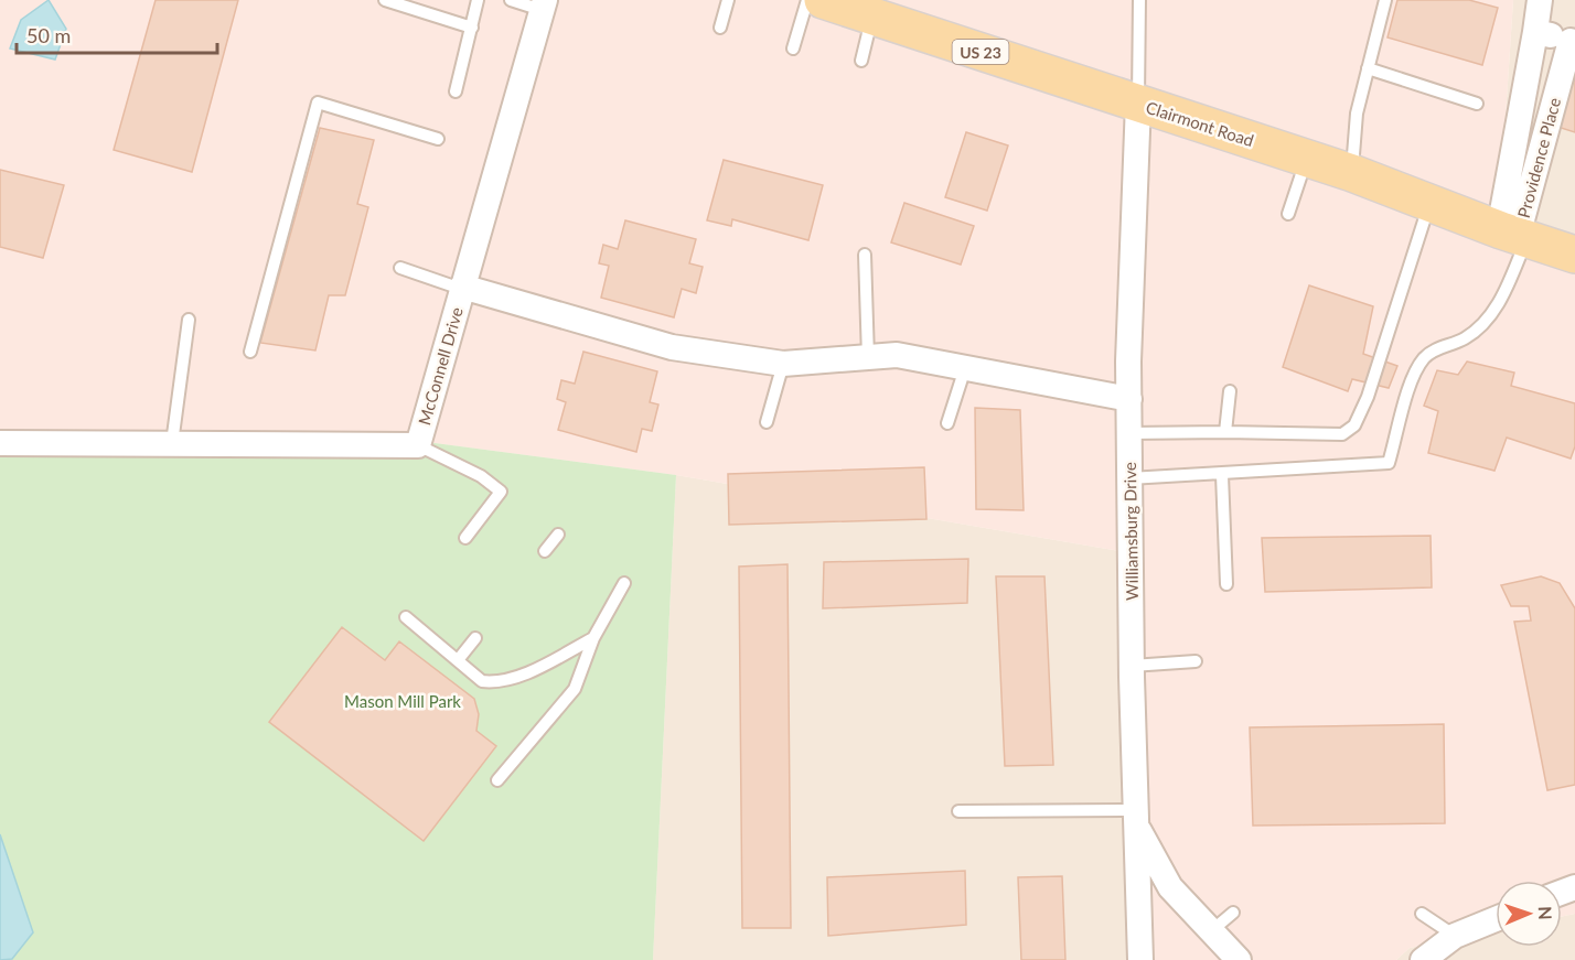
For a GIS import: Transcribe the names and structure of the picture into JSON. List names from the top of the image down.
{
  "streets": {
    "main road": ["US 23", "Clairmont Road"],
    "street": ["Providence Place", "McConnell Drive", "Williamsburg Drive"]
  },
  "crossings": [
    ["Clairmont Road", "Providence Place"],
    ["Clairmont Road", "Williamsburg Drive"]
  ],
  "parks": ["Mason Mill Park"],
  "scale_bar": "50 m",
  "north": "right"
}
